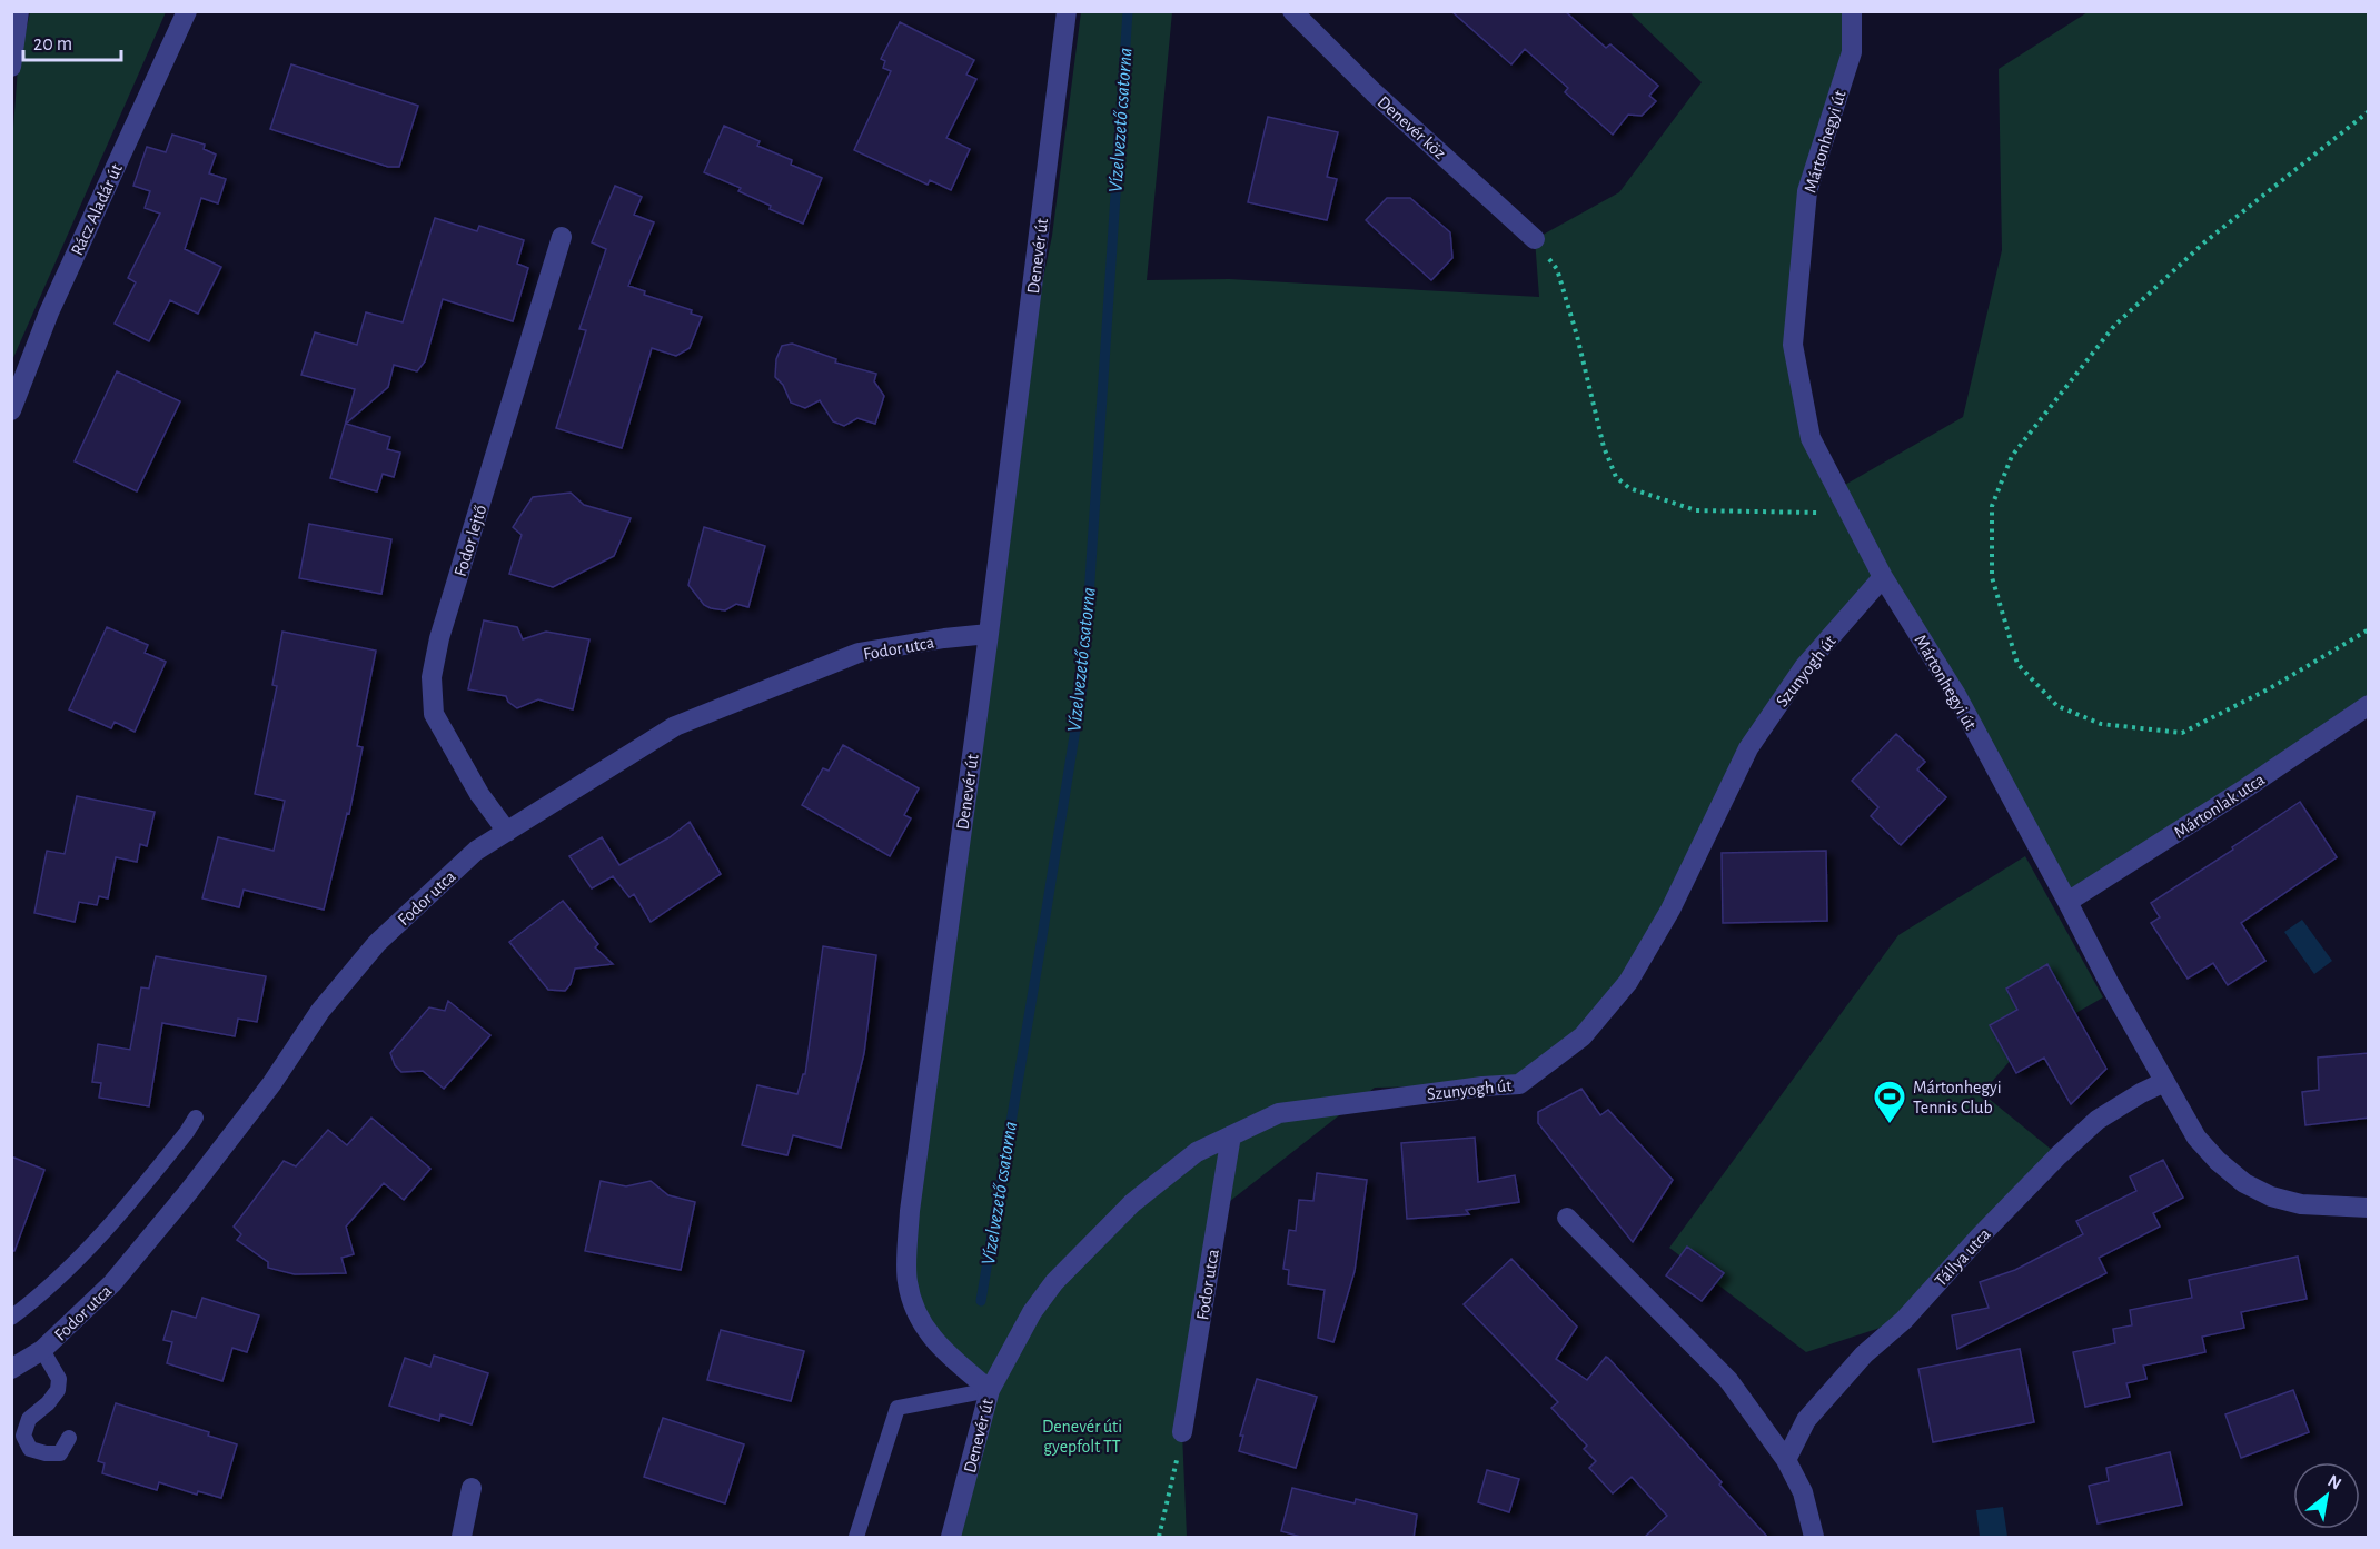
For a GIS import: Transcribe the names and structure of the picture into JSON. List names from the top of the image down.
{
  "streets": {
    "street": [
      "Denevér köz",
      "Mártonhegyi út",
      "Rácz Aladár út",
      "Denevér út",
      "Fodor lejtő",
      "Fodor utca",
      "Szunyogh út",
      "Mártonlak utca",
      "Tállya utca"
    ]
  },
  "crossings": [
    ["Mártonhegyi út", "Szunyogh út"],
    ["Mártonhegyi út", "Mártonlak utca"],
    ["Mártonhegyi út", "Tállya utca"],
    ["Denevér út", "Fodor utca"],
    ["Denevér út", "Szunyogh út"],
    ["Fodor lejtő", "Fodor utca"],
    ["Fodor utca", "Szunyogh út"]
  ],
  "water": ["Vízelvezető csatorna"],
  "parks": ["Denevér úti gyepfolt TT"],
  "places": {
    "sports": ["Mártonhegyi Tennis Club"]
  },
  "scale_bar": "20 m",
  "north": "top right"
}
